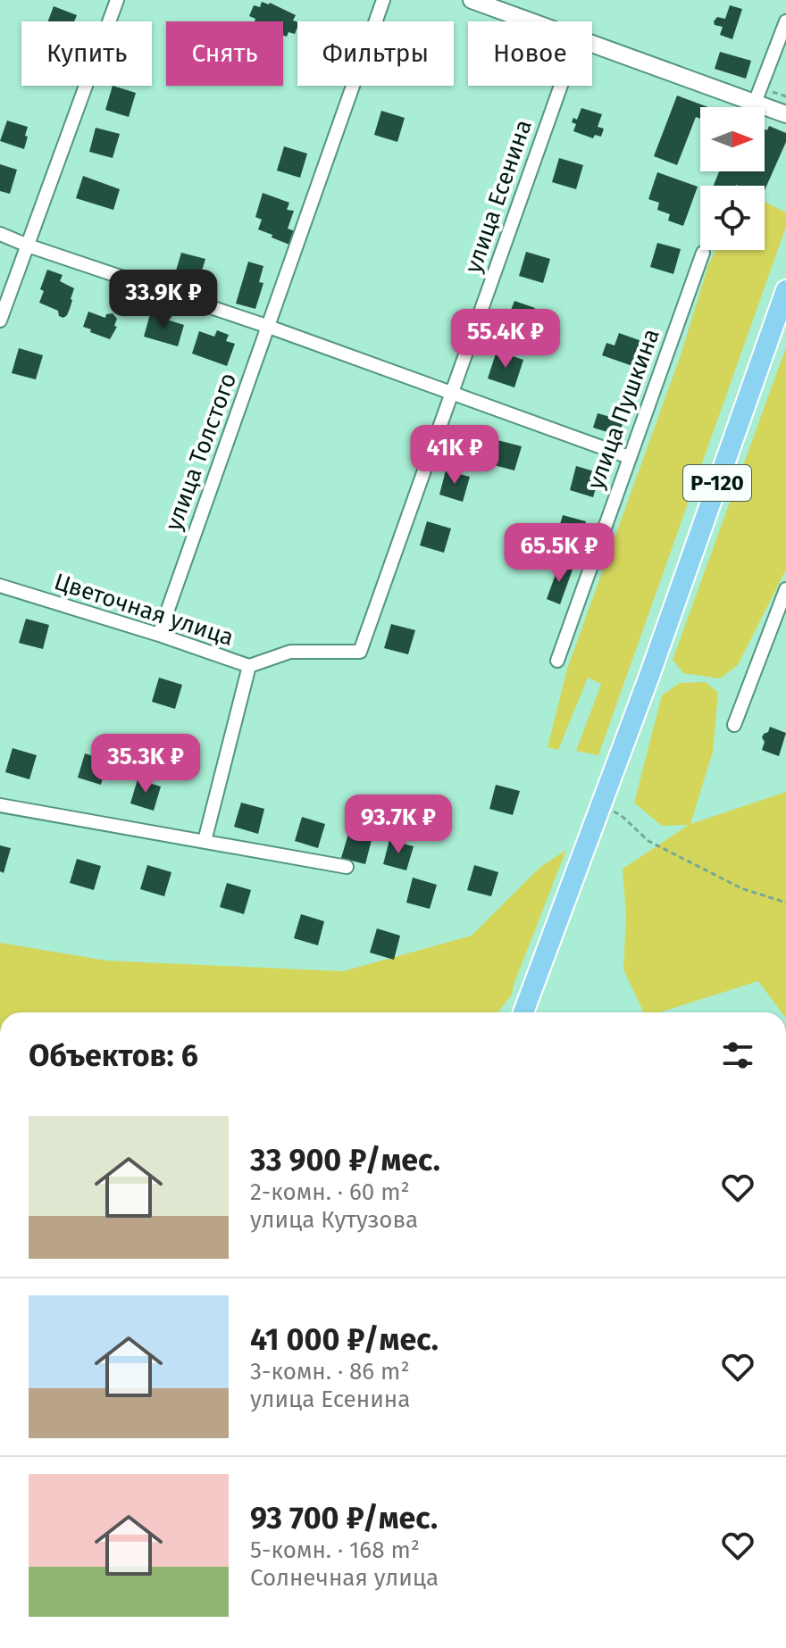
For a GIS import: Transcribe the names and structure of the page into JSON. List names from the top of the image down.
{
  "streets": {
    "main road": ["Р-120"],
    "street": [
      "улица Есенина",
      "улица Пушкина",
      "улица Толстого",
      "Цветочная улица"
    ]
  },
  "crossings": [
    ["улица Есенина", "Цветочная улица"],
    ["улица Толстого", "Цветочная улица"]
  ],
  "north": "right",
  "page": {
    "chip": [
      "Купить",
      "Снять",
      "Фильтры",
      "Новое"
    ],
    "price": [
      "33.9K ₽",
      "55.4K ₽",
      "41K ₽",
      "65.5K ₽",
      "35.3K ₽",
      "93.7K ₽"
    ],
    "heading": "Объектов: 6",
    "list": [
      {
        "name": "33 900 ₽/мес.",
        "note": "2-комн. · 60 m² · улица Кутузова"
      },
      {
        "name": "41 000 ₽/мес.",
        "note": "3-комн. · 86 m² · улица Есенина"
      },
      {
        "name": "93 700 ₽/мес.",
        "note": "5-комн. · 168 m² · Солнечная улица"
      }
    ]
  }
}
